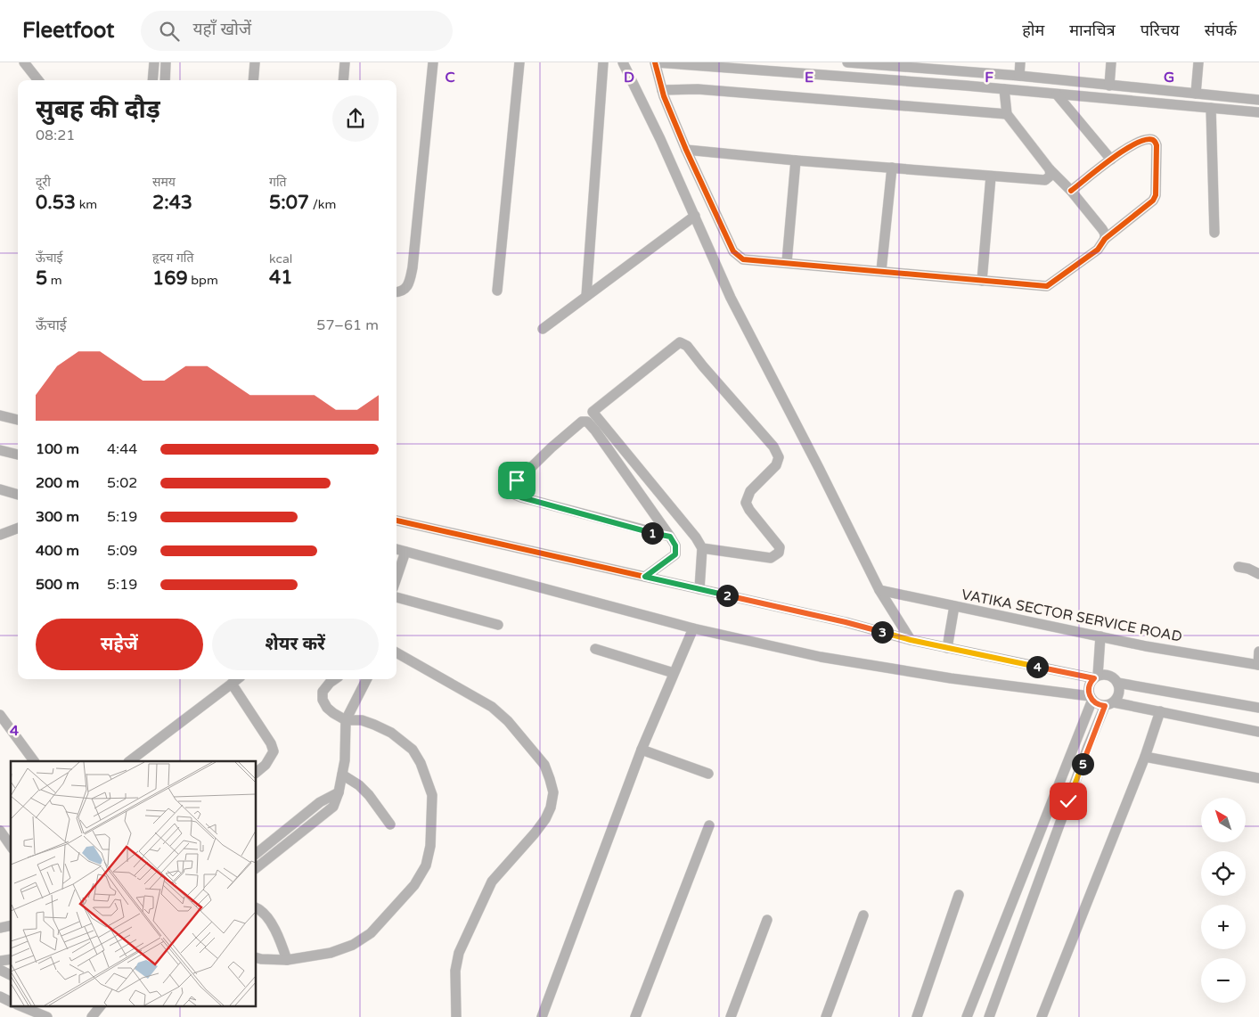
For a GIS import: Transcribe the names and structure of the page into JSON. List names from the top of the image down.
{
  "streets": {
    "street": ["VATIKA SECTOR SERVICE ROAD"]
  },
  "north": "top left",
  "page": {
    "header": "Fleetfoot",
    "search": "यहाँ खोजें",
    "nav": [
      "होम",
      "मानचित्र",
      "परिचय",
      "संपर्क"
    ],
    "heading": ["सुबह की दौड़", "08:21"],
    "stats": [
      ["दूरी", "0.53 km"],
      ["समय", "2:43"],
      ["गति", "5:07 /km"],
      ["ऊँचाई", "5 m"],
      ["हृदय गति", "169 bpm"],
      ["kcal", "41"]
    ],
    "chart": ["ऊँचाई", "57–61 m"],
    "list": [
      {
        "name": "100 m",
        "note": "4:44"
      },
      {
        "name": "200 m",
        "note": "5:02"
      },
      {
        "name": "300 m",
        "note": "5:19"
      },
      {
        "name": "400 m",
        "note": "5:09"
      },
      {
        "name": "500 m",
        "note": "5:19"
      }
    ],
    "pins": [
      "1",
      "2",
      "3",
      "4",
      "5"
    ],
    "buttons": ["सहेजें", "शेयर करें"],
    "map_buttons": ["+", "−"]
  },
  "grid": {
    "columns": [
      "C",
      "D",
      "E",
      "F",
      "G"
    ],
    "rows": ["4"]
  }
}
